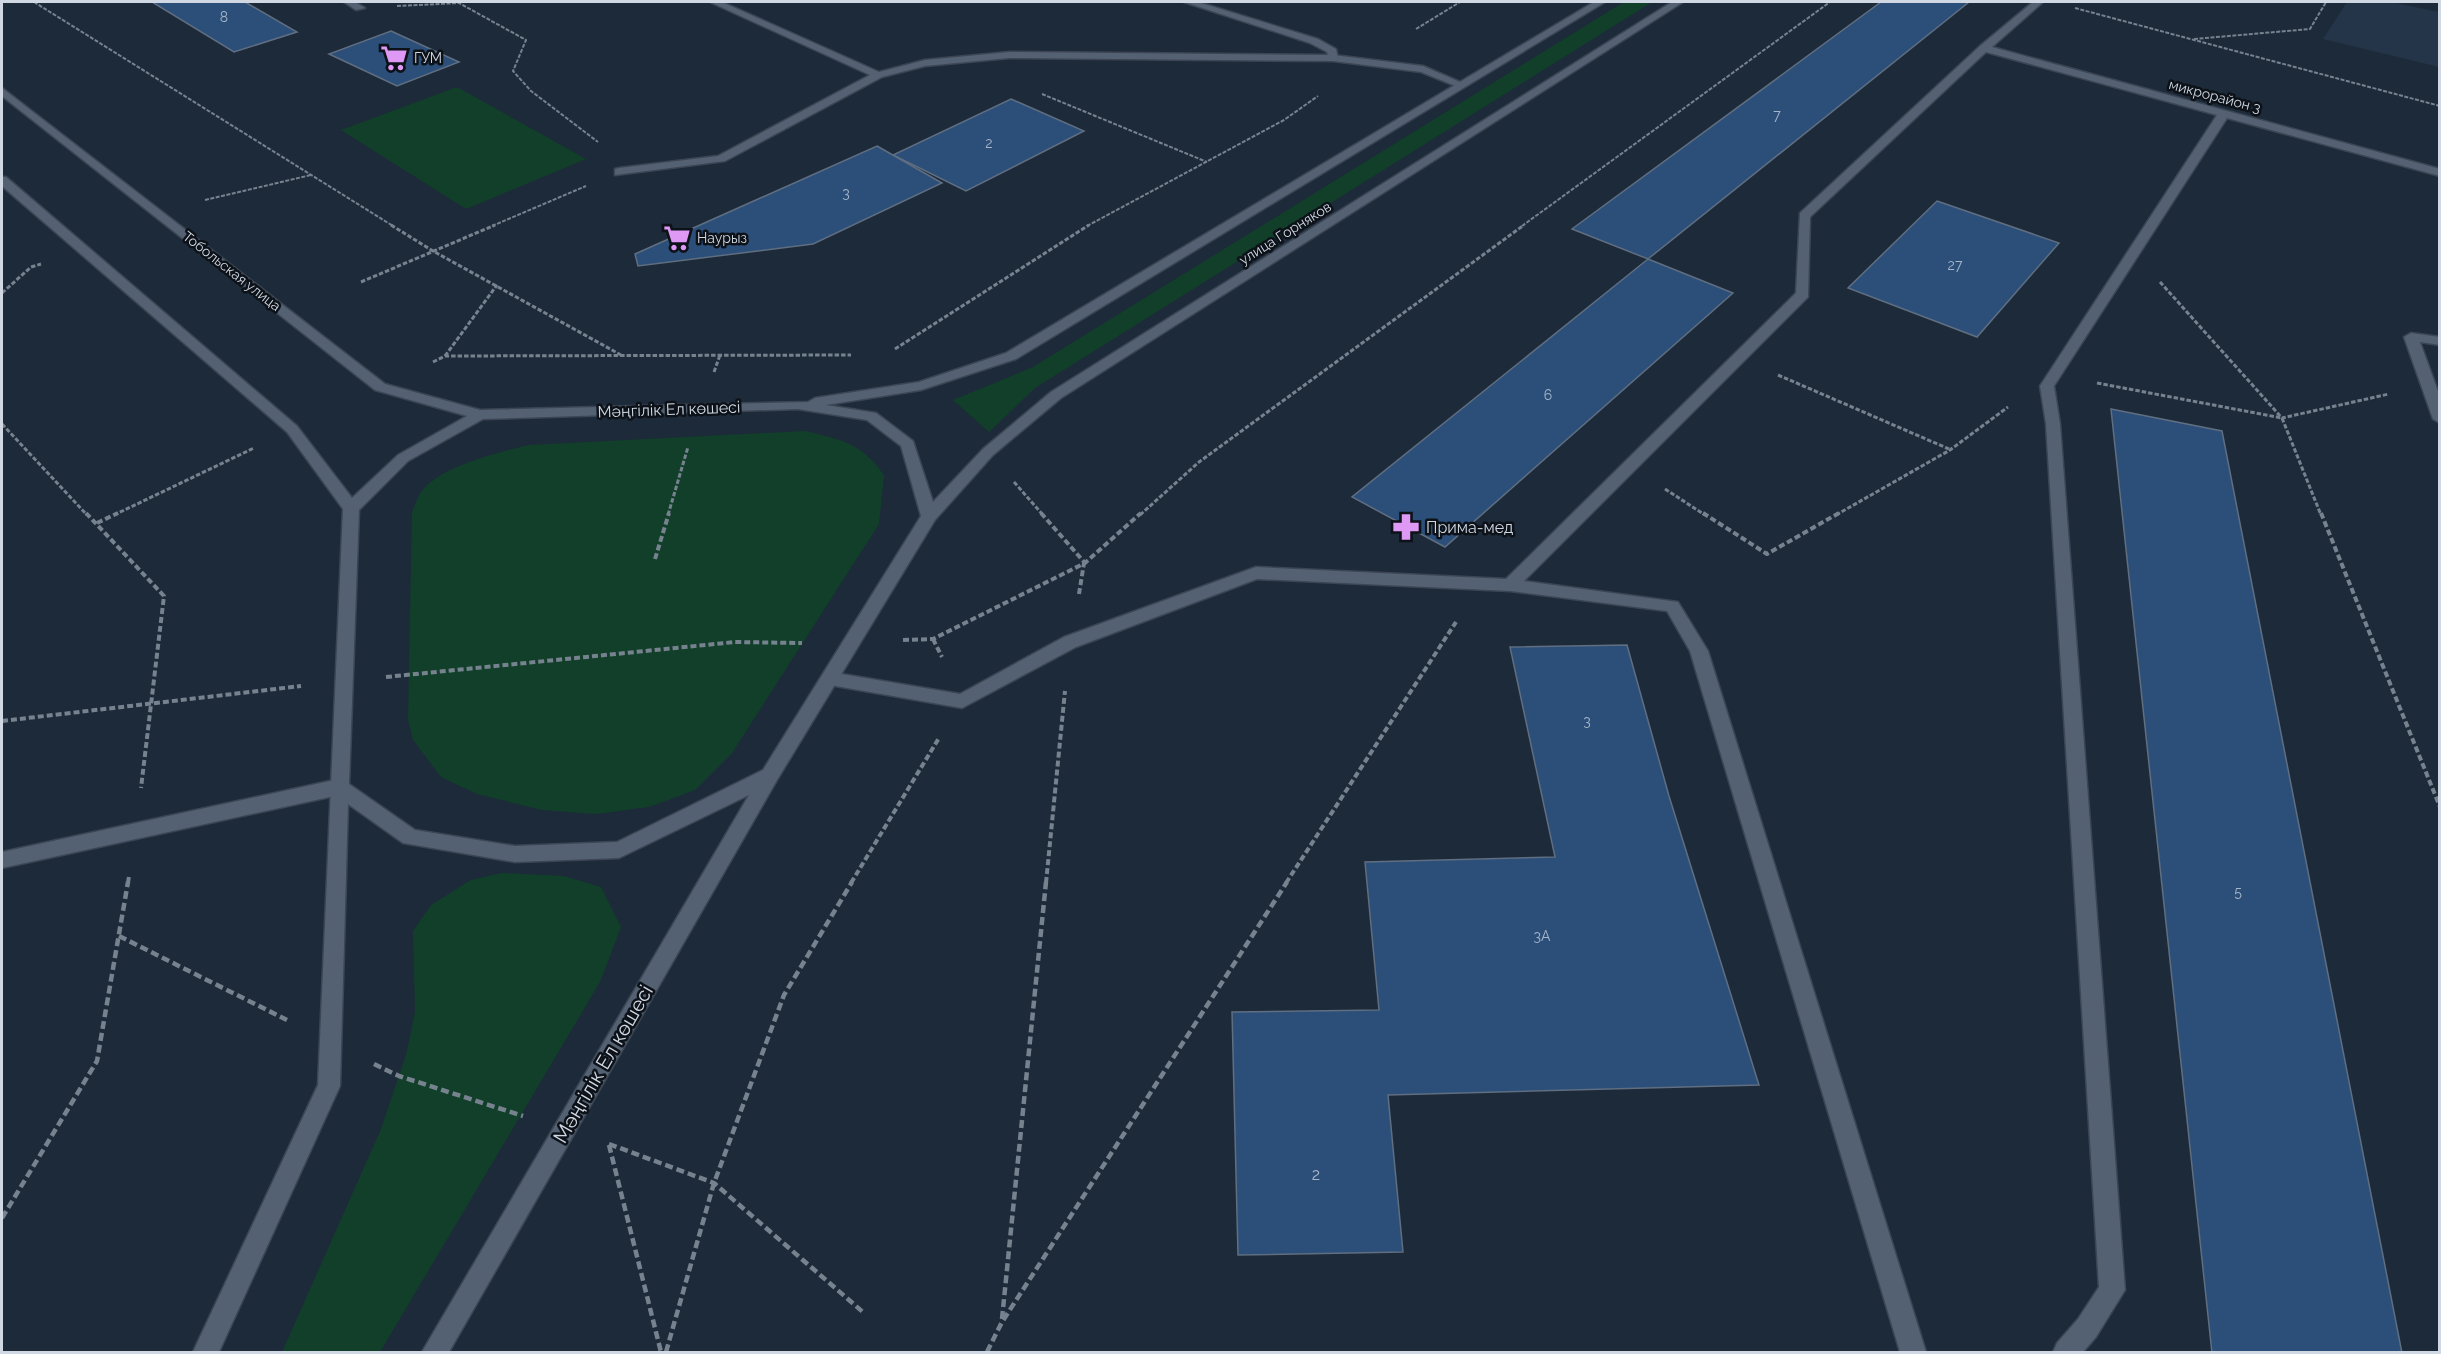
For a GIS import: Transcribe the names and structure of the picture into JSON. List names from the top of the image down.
{
  "streets": {
    "street": [
      "микрорайон 3",
      "улица Горняков",
      "Тобольская улица",
      "Мәңгілік Ел көшесі"
    ]
  },
  "crossings": [
    ["улица Горняков", "Мәңгілік Ел көшесі"],
    ["Тобольская улица", "Мәңгілік Ел көшесі"]
  ],
  "places": {
    "supermarket": ["ГУМ", "Наурыз"],
    "pharmacy": ["Прима-мед"]
  },
  "house_numbers": [
    "8",
    "7",
    "2",
    "3",
    "27",
    "6",
    "3",
    "5",
    "3А",
    "2"
  ]
}
